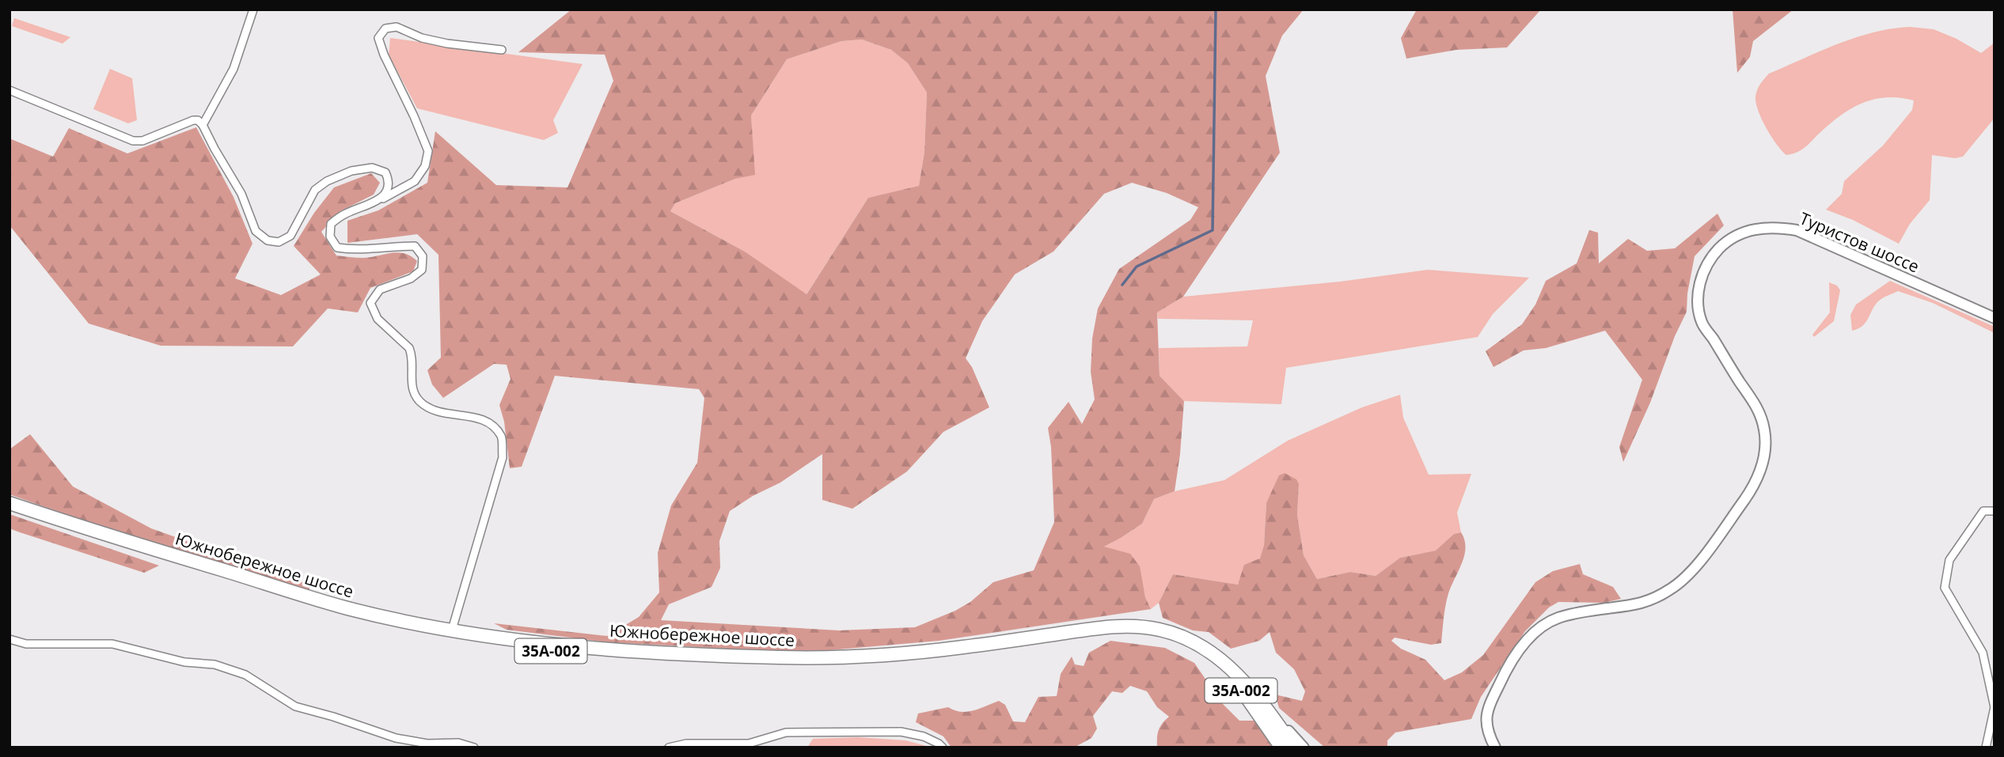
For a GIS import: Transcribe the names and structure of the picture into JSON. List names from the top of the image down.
{
  "streets": {
    "highway": ["Южнобережное шоссе", "35А-002"],
    "main road": ["Туристов шоссе"]
  }
}
